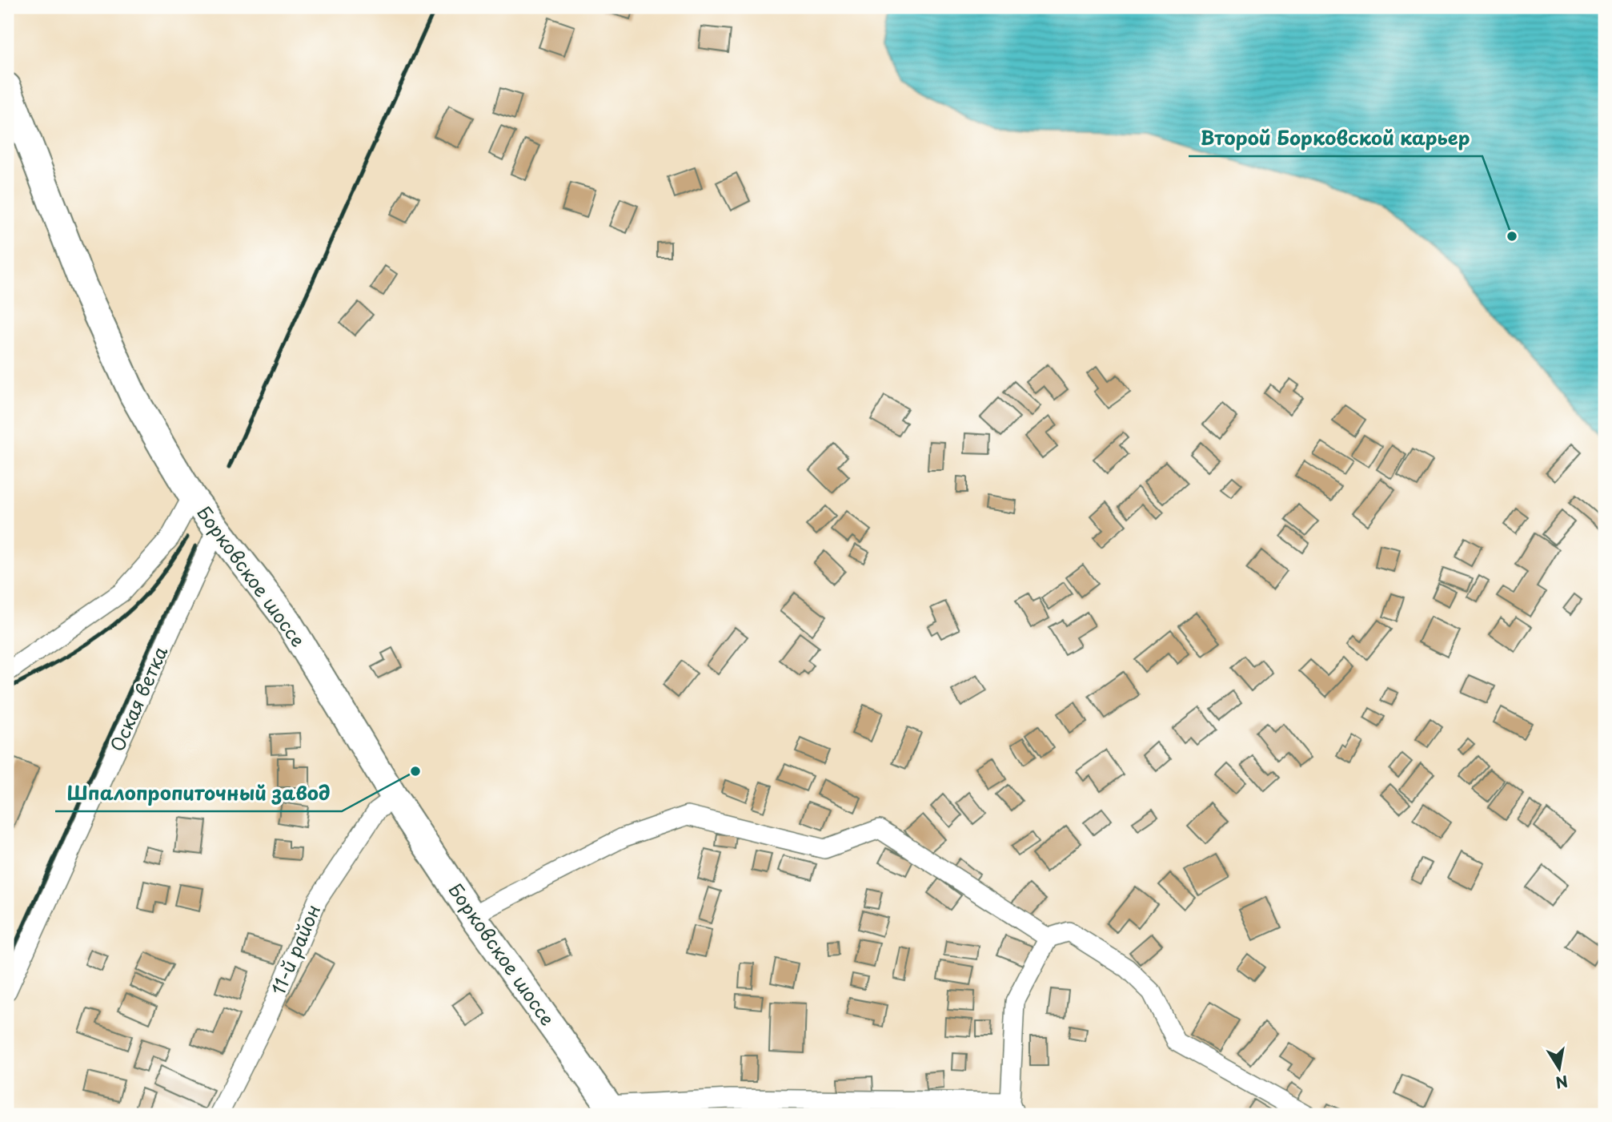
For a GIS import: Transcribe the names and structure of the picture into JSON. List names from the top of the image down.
{
  "streets": {
    "street": ["Борковское шоссе", "Оская ветка", "11-й район"]
  },
  "crossings": [
    ["Борковское шоссе", "Оская ветка"],
    ["Борковское шоссе", "11-й район"]
  ],
  "places": ["Второй Борковской карьер", "Шпалопропиточный завод"],
  "north": "bottom"
}
